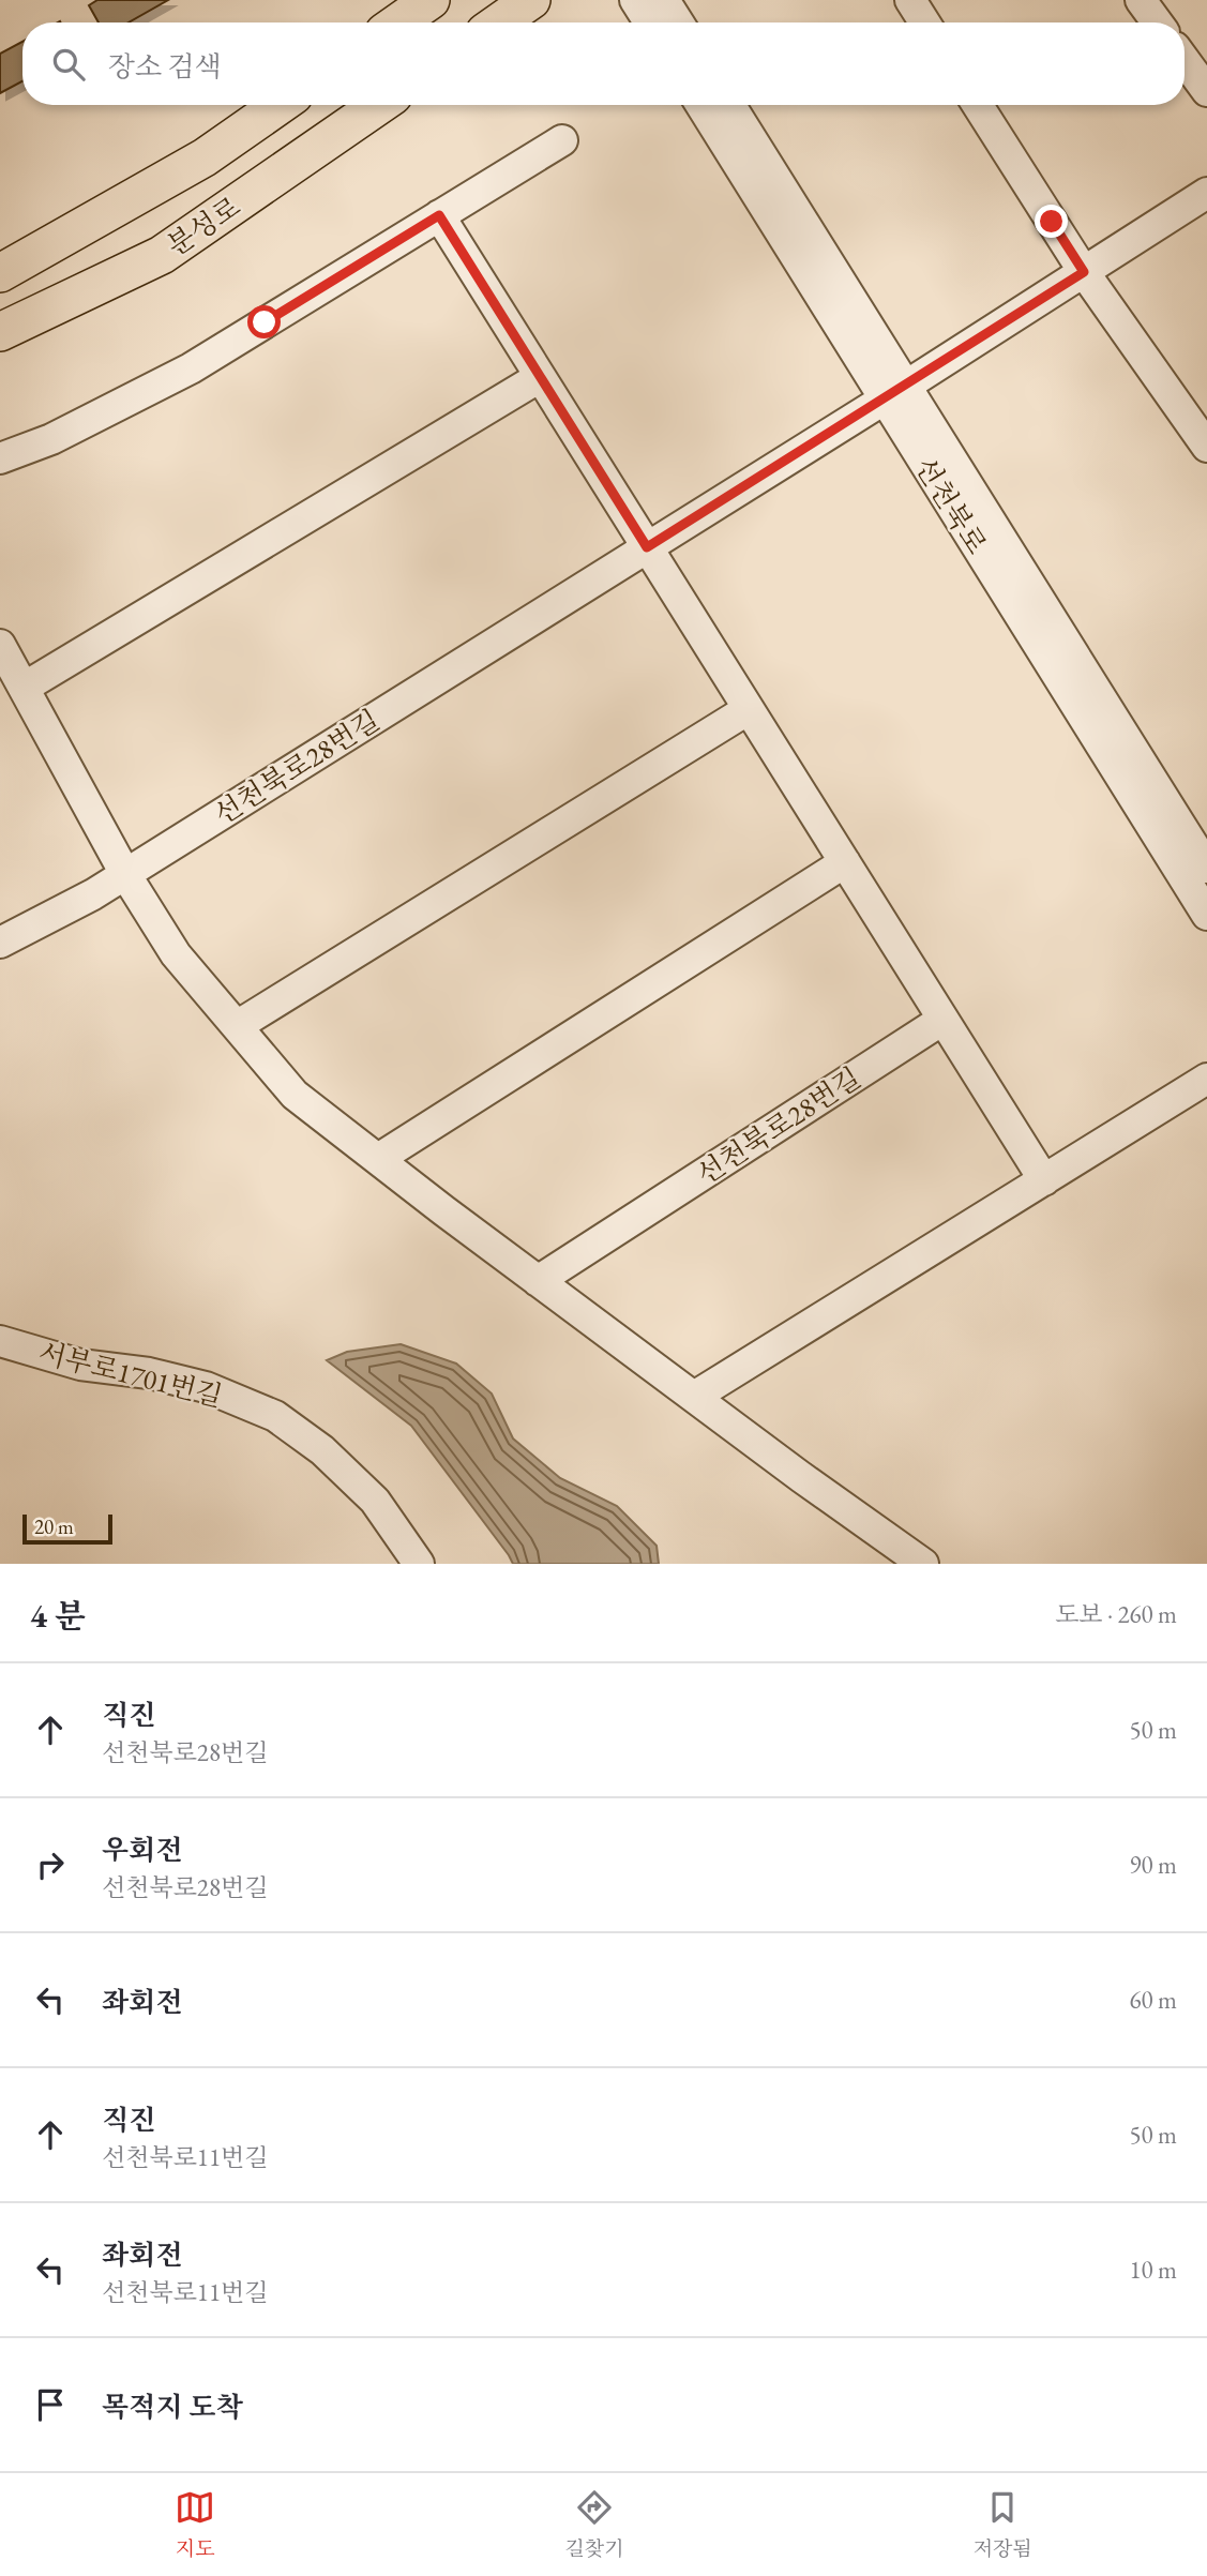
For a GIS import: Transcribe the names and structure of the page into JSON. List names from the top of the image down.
{
  "streets": {
    "main road": ["분성로"],
    "street": ["선천북로", "선천북로28번길", "서부로1701번길"]
  },
  "crossings": [
    ["선천북로", "선천북로28번길"]
  ],
  "scale_bar": "20 m",
  "page": {
    "search": "장소 검색",
    "scale": "20 m",
    "heading": ["4 분", "도보 · 260 m"],
    "list": [
      ["직진", "선천북로28번길", "50 m"],
      ["우회전", "선천북로28번길", "90 m"],
      ["좌회전", "60 m"],
      ["직진", "선천북로11번길", "50 m"],
      ["좌회전", "선천북로11번길", "10 m"],
      "목적지 도착"
    ],
    "nav": ["지도", "길찾기", "저장됨"]
  }
}
